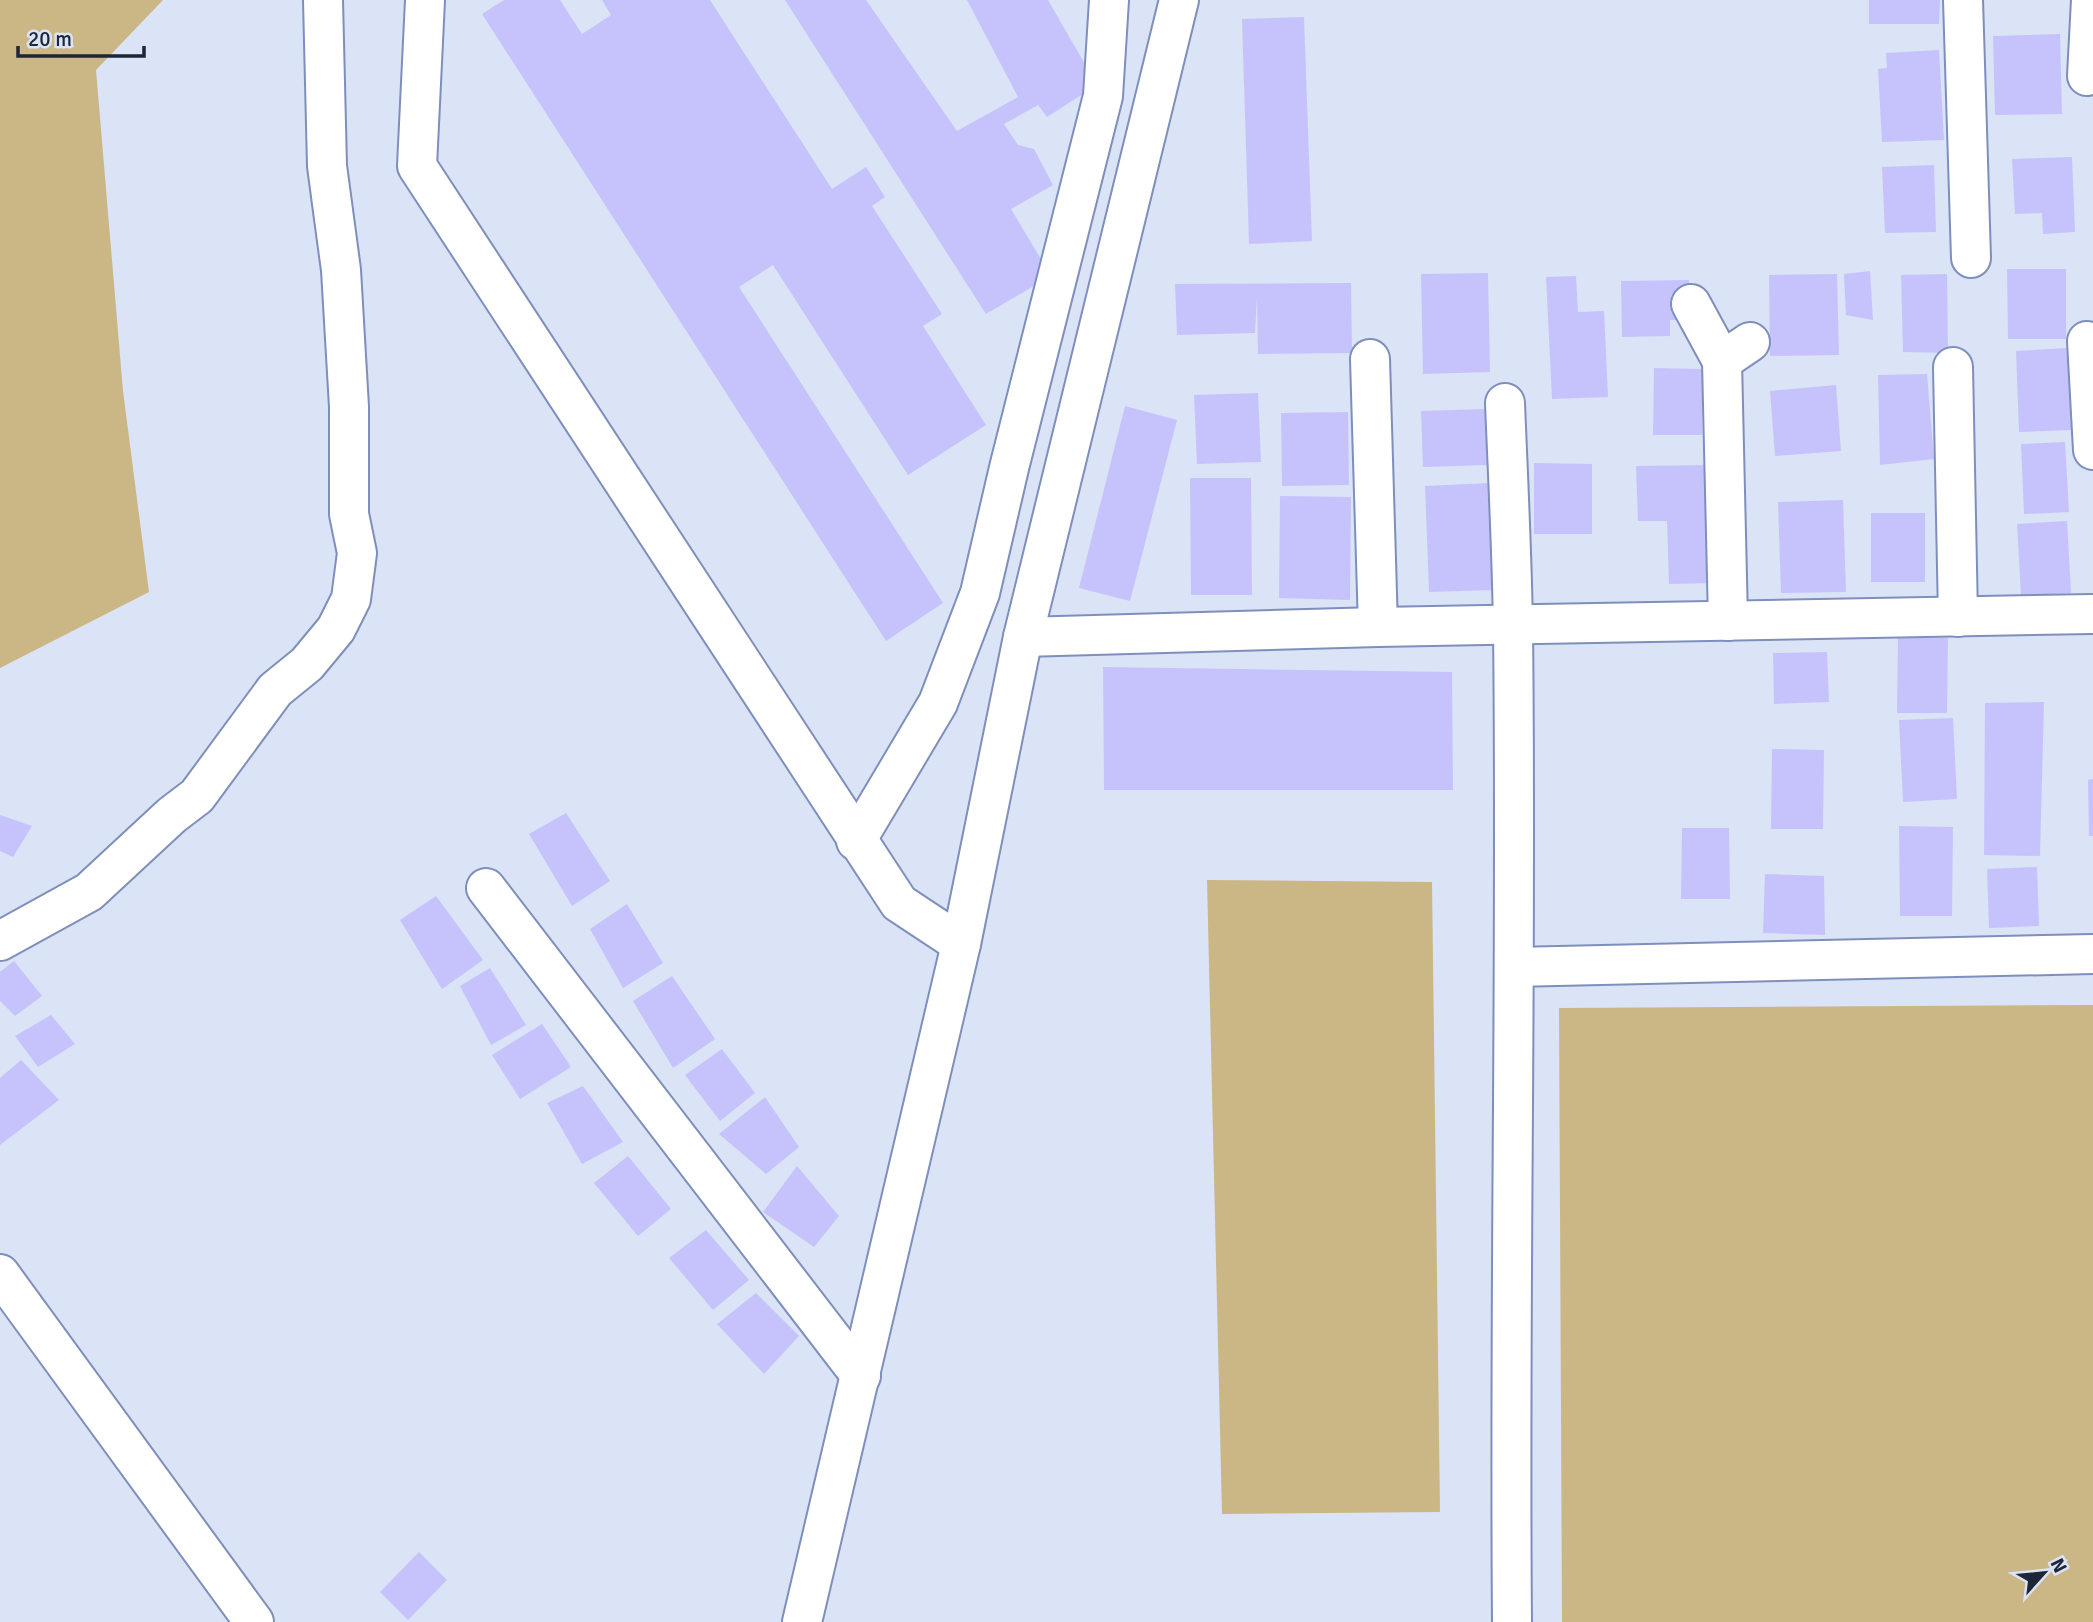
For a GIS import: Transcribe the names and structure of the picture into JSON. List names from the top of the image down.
{
  "scale_bar": "20 m",
  "north": "top right"
}
